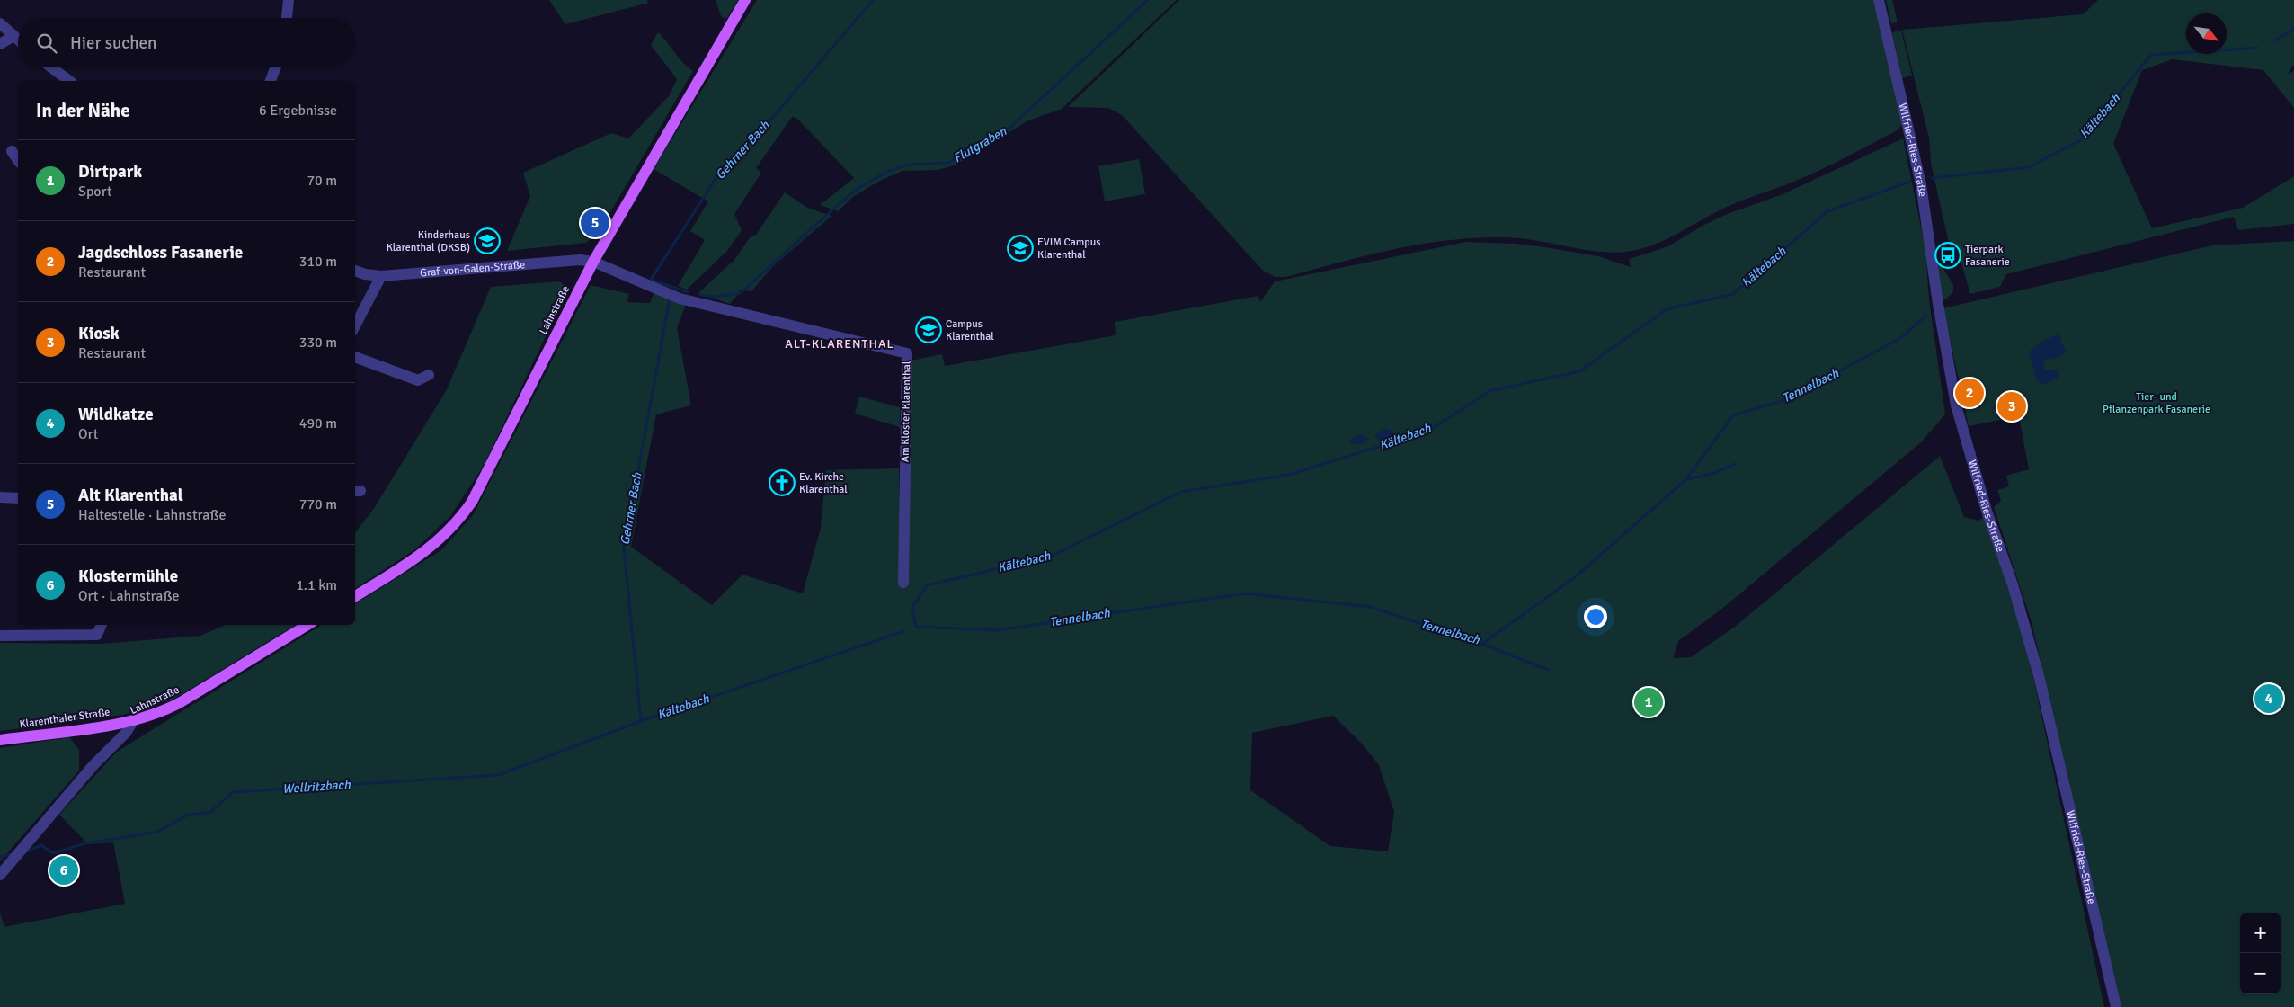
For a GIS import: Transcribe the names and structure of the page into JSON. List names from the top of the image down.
{
  "streets": {
    "main road": ["Lahnstraße", "Klarenthaler Straße"],
    "street": ["Wilfried-Ries-Straße", "Graf-von-Galen-Straße", "Am Kloster Klarenthal"]
  },
  "crossings": [
    ["Graf-von-Galen-Straße", "Lahnstraße"],
    ["Graf-von-Galen-Straße", "Am Kloster Klarenthal"],
    ["Lahnstraße", "Am Kloster Klarenthal"],
    ["Lahnstraße", "Klarenthaler Straße"]
  ],
  "districts": ["ALT-KLARENTHAL"],
  "water": [
    "Kältebach",
    "Flutgraben",
    "Gehrner Bach",
    "Tennelbach",
    "Wellritzbach"
  ],
  "parks": ["Tier- und Pflanzenpark Fasanerie"],
  "places": {
    "school or university": ["Kinderhaus Klarenthal (DKSB)", "EVIM Campus Klarenthal", "Campus Klarenthal"],
    "bus stop": ["Tierpark Fasanerie"],
    "church": ["Ev. Kirche Klarenthal"]
  },
  "north": "bottom right",
  "page": {
    "search": "Hier suchen",
    "heading": ["In der Nähe", "6 Ergebnisse"],
    "list": [
      {
        "mark": "1",
        "name": "Dirtpark",
        "note": "Sport",
        "value": "70 m"
      },
      {
        "mark": "2",
        "name": "Jagdschloss Fasanerie",
        "note": "Restaurant",
        "value": "310 m"
      },
      {
        "mark": "3",
        "name": "Kiosk",
        "note": "Restaurant",
        "value": "330 m"
      },
      {
        "mark": "4",
        "name": "Wildkatze",
        "note": "Ort",
        "value": "490 m"
      },
      {
        "mark": "5",
        "name": "Alt Klarenthal",
        "note": "Haltestelle · Lahnstraße",
        "value": "770 m"
      },
      {
        "mark": "6",
        "name": "Klostermühle",
        "note": "Ort · Lahnstraße",
        "value": "1.1 km"
      }
    ],
    "pins": [
      "5",
      "2",
      "3",
      "4",
      "1",
      "6"
    ],
    "map_buttons": ["+", "−"]
  }
}
